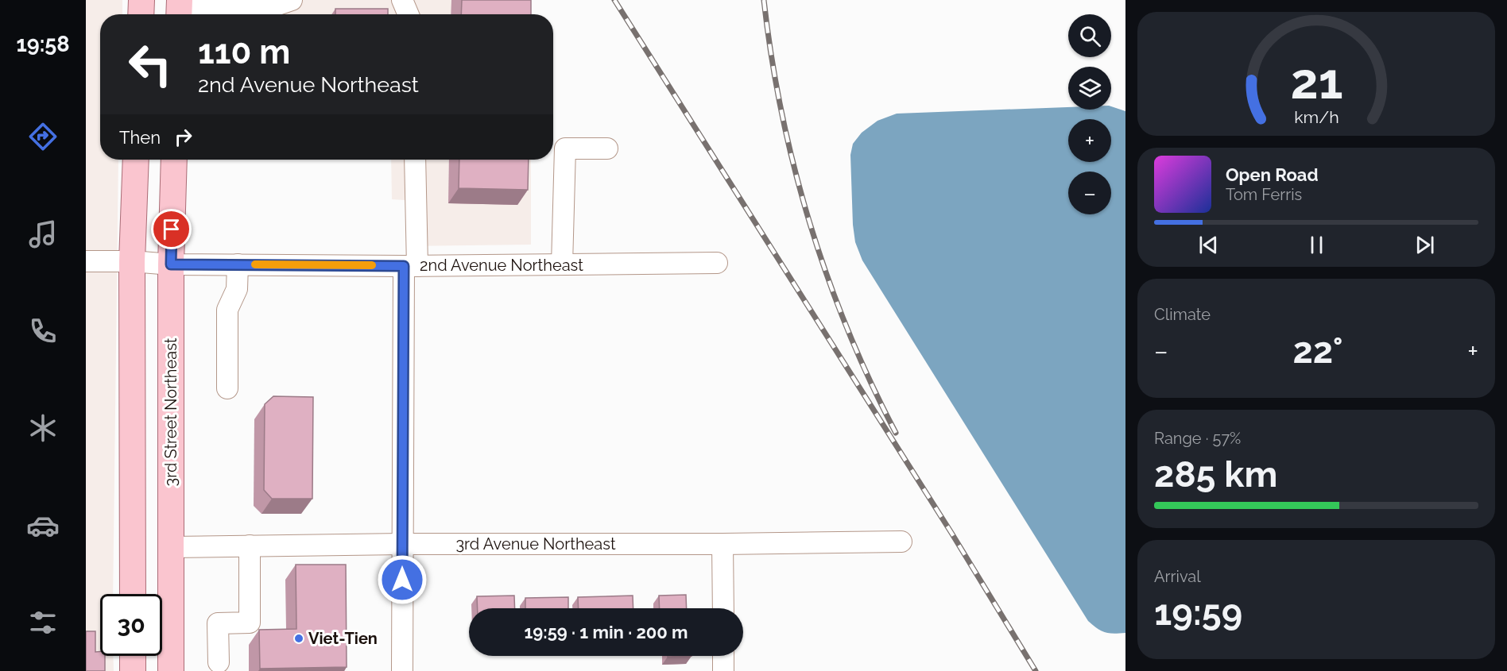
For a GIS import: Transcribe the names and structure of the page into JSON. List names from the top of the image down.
{
  "streets": {
    "main road": ["3rd Street Northeast"],
    "street": ["2nd Avenue Northeast", "3rd Avenue Northeast"]
  },
  "crossings": [
    ["2nd Avenue Northeast", "3rd Street Northeast"],
    ["3rd Street Northeast", "3rd Avenue Northeast"]
  ],
  "places": ["Viet-Tien"],
  "page": {
    "tabs": "19:58",
    "map_buttons": ["+", "−"],
    "turn": ["110 m", "2nd Avenue Northeast"],
    "then": "Then",
    "song": ["Open Road", "Tom Ferris"],
    "tile": [
      "Climate",
      ["Range · 57%", "285 km"],
      ["Arrival", "19:59"]
    ],
    "heat": ["−", "22°", "+"],
    "limit": "30",
    "trip": "19:59 · 1 min · 200 m",
    "gauge": ["21", "km/h"]
  }
}
